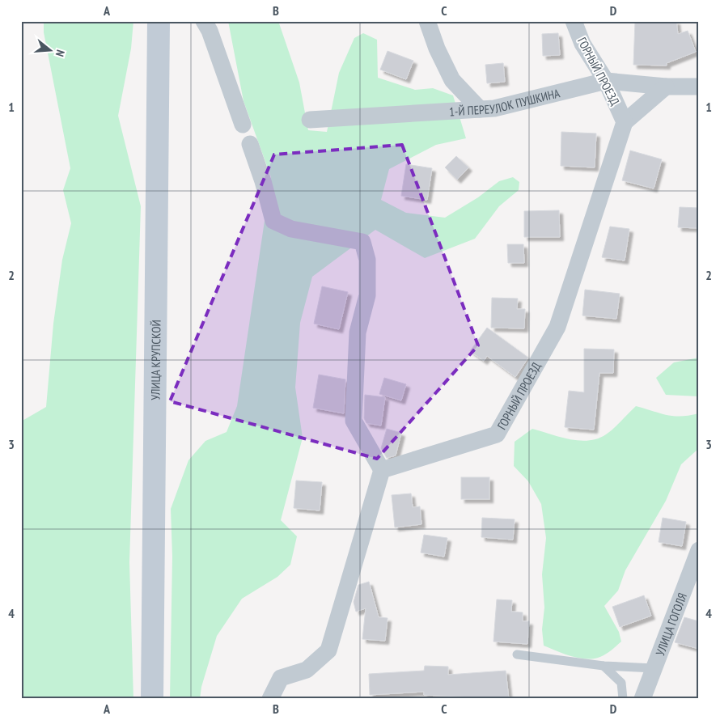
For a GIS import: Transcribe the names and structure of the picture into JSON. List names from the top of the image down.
{
  "streets": {
    "street": [
      "ГОРНЫЙ ПРОЕЗД",
      "1-Й ПЕРЕУЛОК ПУШКИНА",
      "УЛИЦА КРУПСКОЙ",
      "УЛИЦА ГОГОЛЯ"
    ]
  },
  "crossings": [
    ["ГОРНЫЙ ПРОЕЗД", "1-Й ПЕРЕУЛОК ПУШКИНА"]
  ],
  "north": "right",
  "grid": {
    "columns": [
      "A",
      "B",
      "C",
      "D"
    ],
    "rows": [
      "1",
      "2",
      "3",
      "4"
    ]
  }
}
